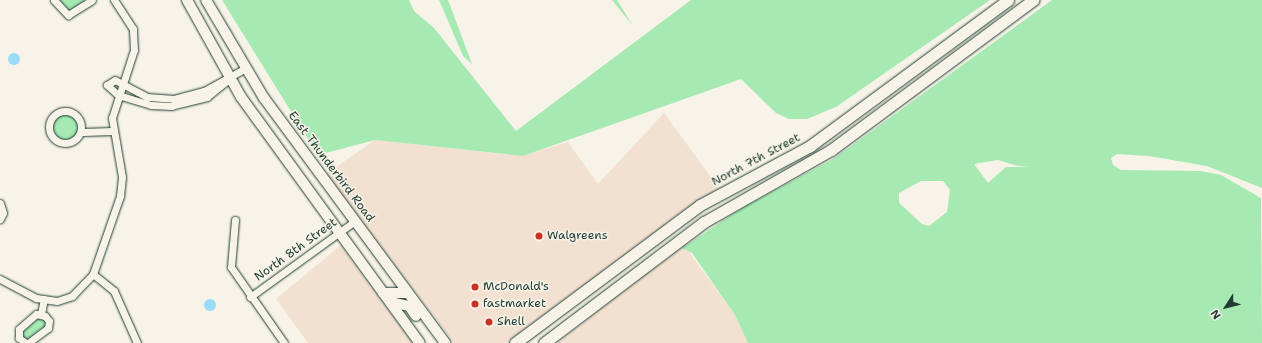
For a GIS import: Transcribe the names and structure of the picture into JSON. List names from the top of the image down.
{
  "streets": {
    "main road": ["North 7th Street", "East Thunderbird Road"],
    "street": ["North 8th Street"]
  },
  "crossings": [
    ["East Thunderbird Road", "North 8th Street"]
  ],
  "places": [
    "Walgreens",
    "McDonald's",
    "fastmarket",
    "Shell"
  ],
  "north": "bottom left"
}
